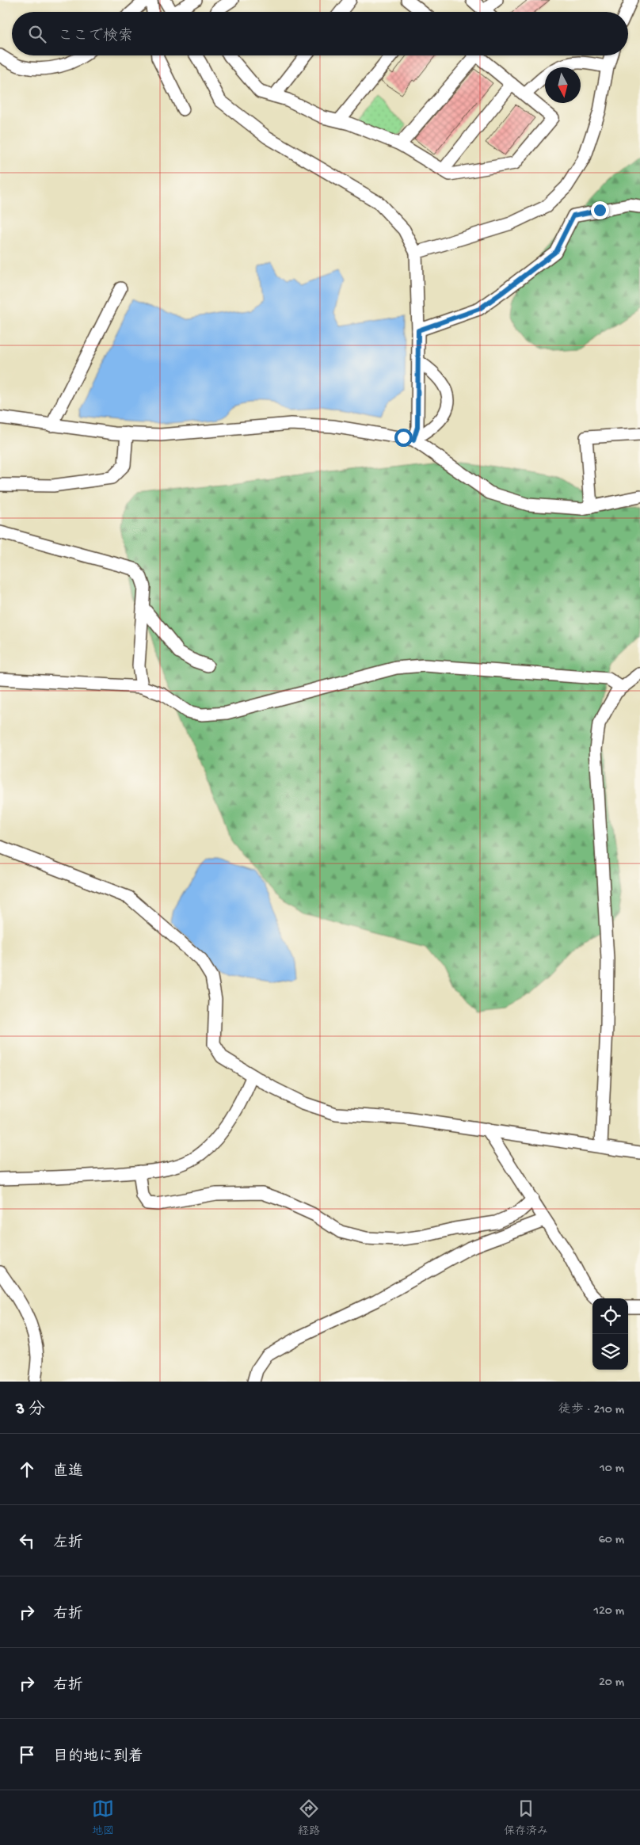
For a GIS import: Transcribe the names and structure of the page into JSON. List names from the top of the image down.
{
  "north": "bottom",
  "page": {
    "search": "ここで検索",
    "heading": ["3 分", "徒歩 · 210 m"],
    "list": [
      ["直進", "10 m"],
      ["左折", "60 m"],
      ["右折", "120 m"],
      ["右折", "20 m"],
      "目的地に到着"
    ],
    "nav": ["地図", "経路", "保存済み"]
  }
}
